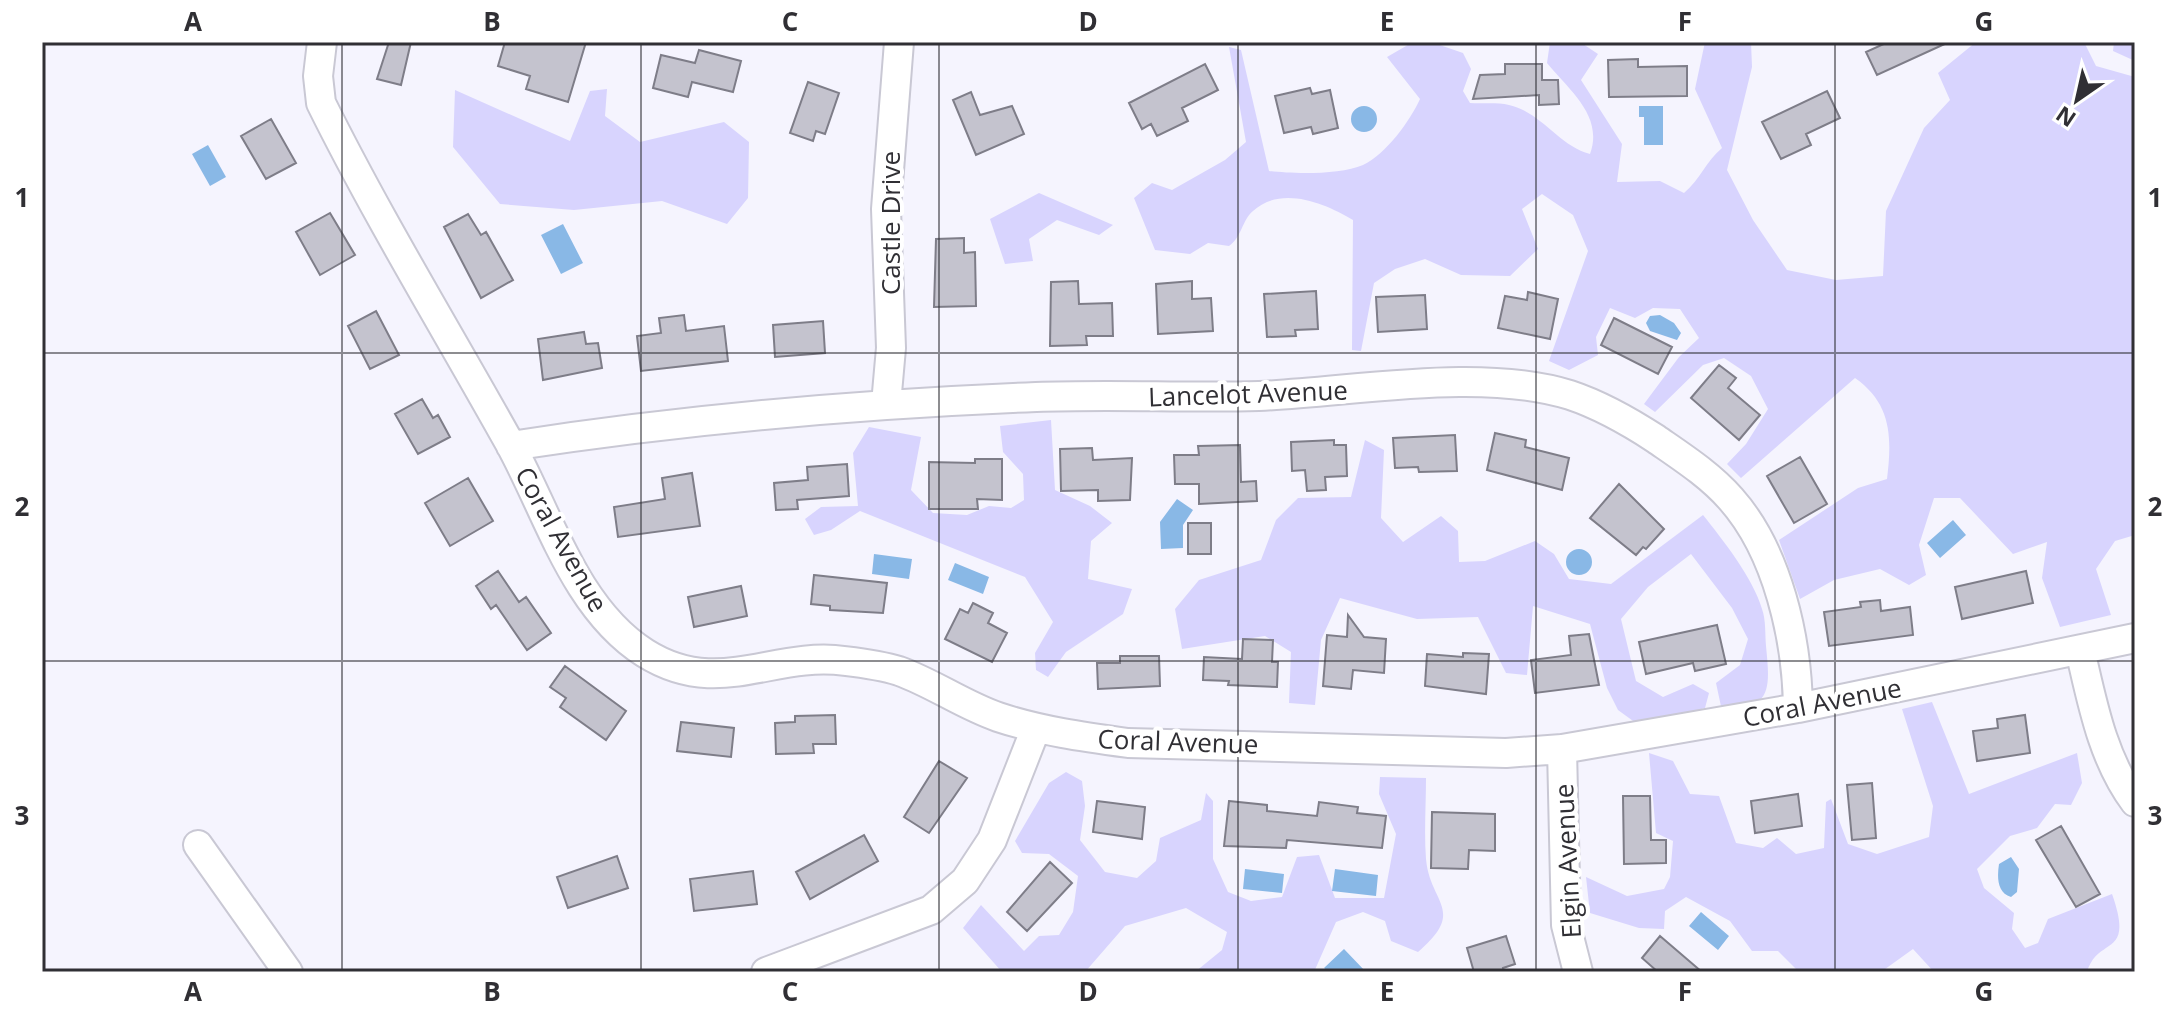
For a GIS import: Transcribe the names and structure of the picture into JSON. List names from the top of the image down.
{
  "streets": {
    "street": [
      "Castle Drive",
      "Lancelot Avenue",
      "Coral Avenue",
      "Elgin Avenue"
    ]
  },
  "crossings": [
    ["Castle Drive", "Lancelot Avenue"],
    ["Lancelot Avenue", "Coral Avenue"],
    ["Coral Avenue", "Elgin Avenue"]
  ],
  "north": "bottom left",
  "grid": {
    "columns": [
      "A",
      "B",
      "C",
      "D",
      "E",
      "F",
      "G"
    ],
    "rows": ["1", "2", "3"]
  }
}
